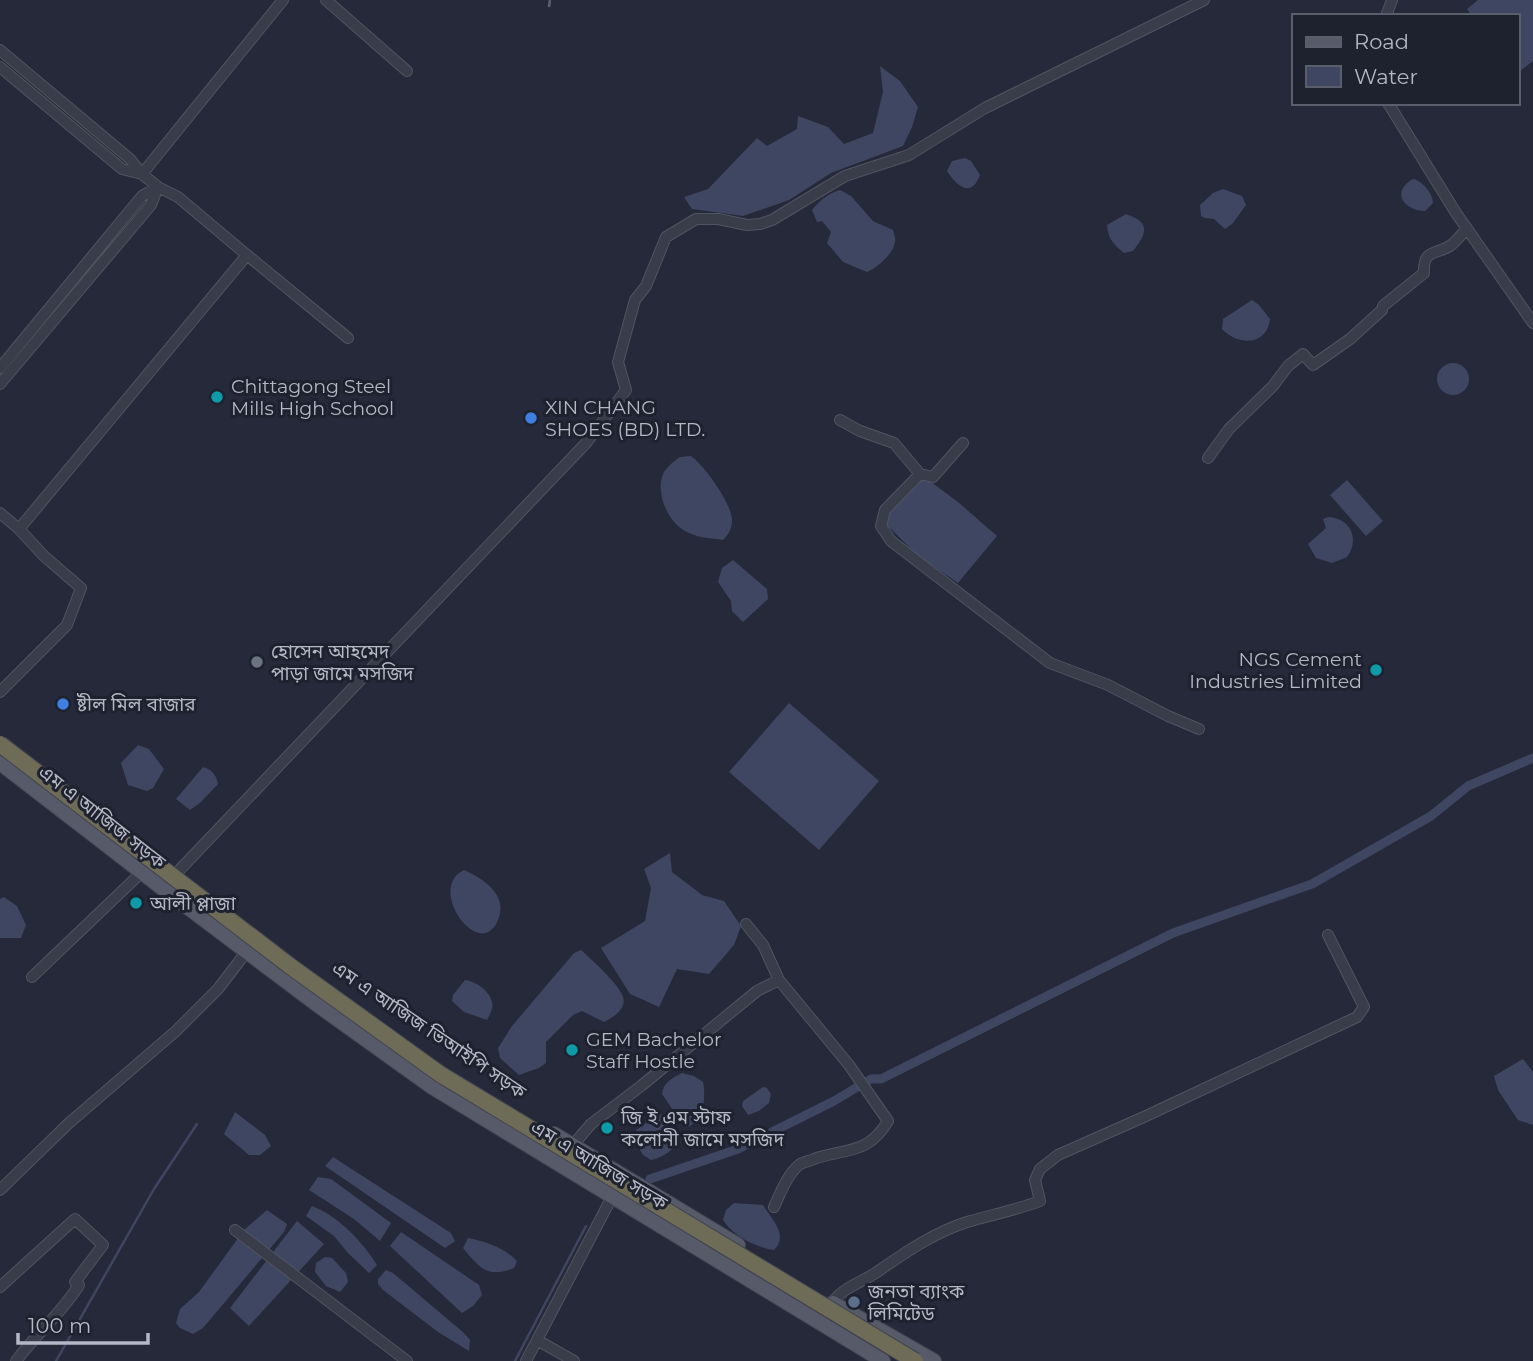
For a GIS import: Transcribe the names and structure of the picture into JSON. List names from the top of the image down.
{
  "streets": {
    "main road": ["এম এ আজিজ সড়ক", "এম এ আজিজ ভিআইপি সড়ক"]
  },
  "places": [
    "Chittagong Steel Mills High School",
    "XIN CHANG SHOES (BD) LTD.",
    "হোসেন আহমেদ পাড়া জামে মসজিদ",
    "NGS Cement Industries Limited",
    "ষ্টীল মিল বাজার",
    "আলী প্লাজা",
    "GEM Bachelor Staff Hostle",
    "জি ই এম স্টাফ কলোনী জামে মসজিদ",
    "জনতা ব্যাংক লিমিটেড"
  ],
  "legend": ["Road", "Water"],
  "scale_bar": "100 m"
}
